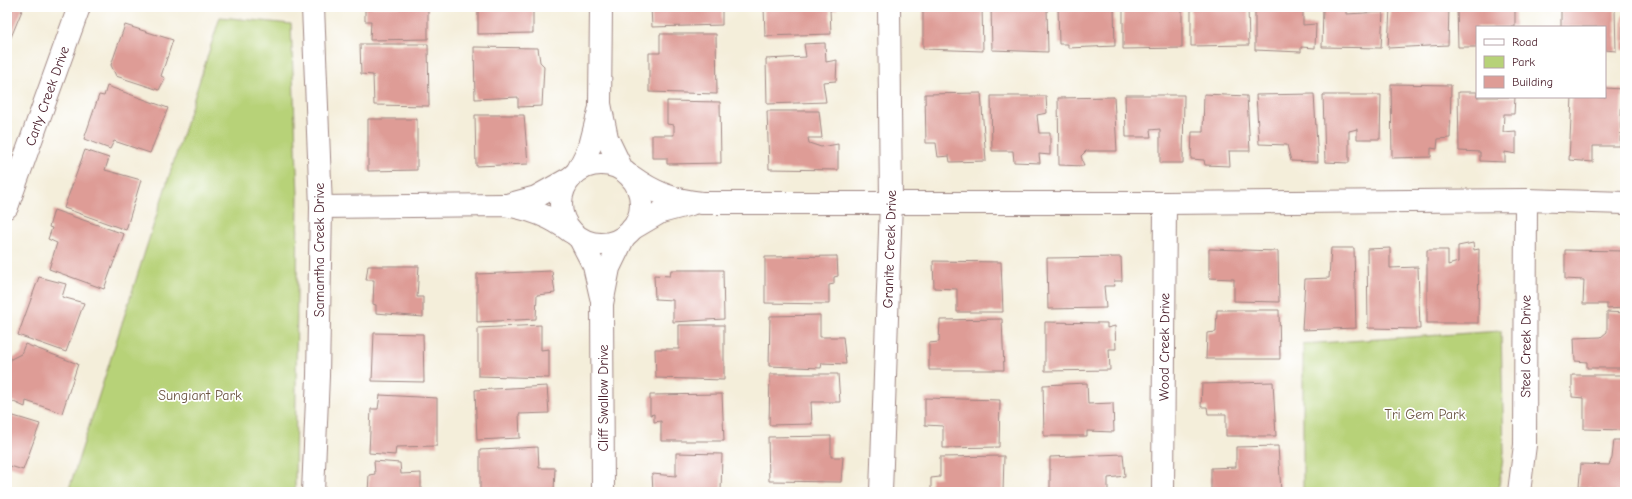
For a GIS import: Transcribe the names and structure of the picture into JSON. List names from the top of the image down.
{
  "streets": {
    "street": [
      "Carly Creek Drive",
      "Samantha Creek Drive",
      "Granite Creek Drive",
      "Steel Creek Drive",
      "Wood Creek Drive",
      "Cliff Swallow Drive"
    ]
  },
  "parks": ["Sungiant Park", "Tri Gem Park"],
  "legend": ["Road", "Park", "Building"]
}
